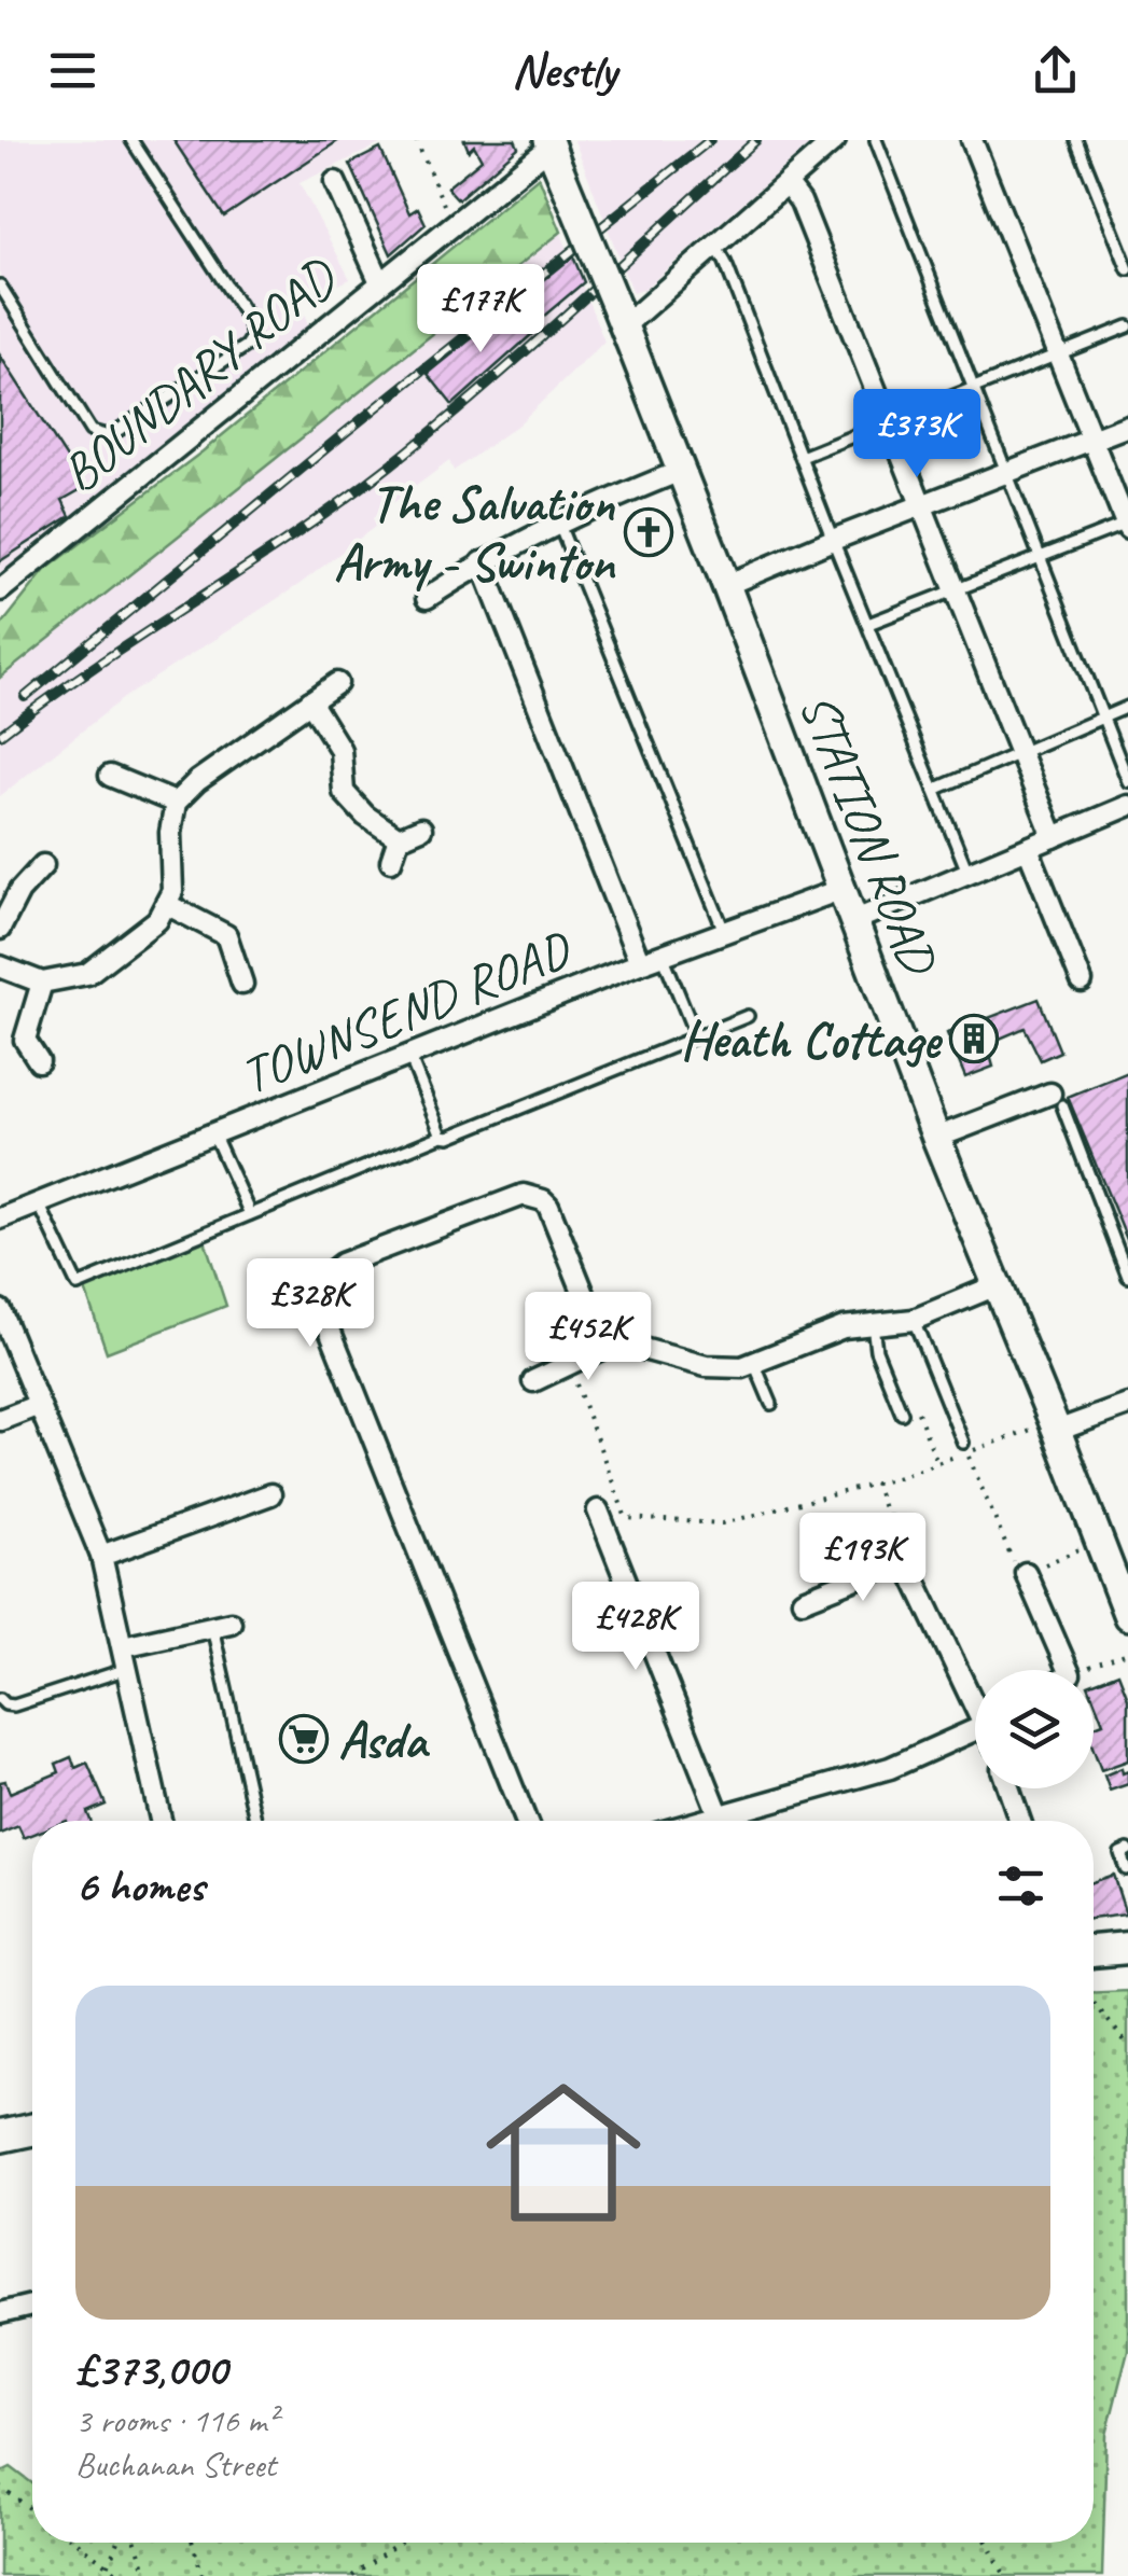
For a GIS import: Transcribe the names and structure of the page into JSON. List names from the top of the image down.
{
  "streets": {
    "main road": ["STATION ROAD"],
    "street": ["BOUNDARY ROAD", "TOWNSEND ROAD"]
  },
  "crossings": [
    ["BOUNDARY ROAD", "STATION ROAD"],
    ["STATION ROAD", "TOWNSEND ROAD"]
  ],
  "places": {
    "church": ["The Salvation Army - Swinton"],
    "building": ["Heath Cottage"],
    "supermarket": ["Asda"]
  },
  "page": {
    "header": "Nestly",
    "price": [
      "£177K",
      "£373K",
      "£328K",
      "£452K",
      "£193K",
      "£428K"
    ],
    "heading": "6 homes",
    "list": [
      {
        "name": "£373,000",
        "note": "3 rooms · 116 m² · Buchanan Street"
      }
    ]
  }
}
